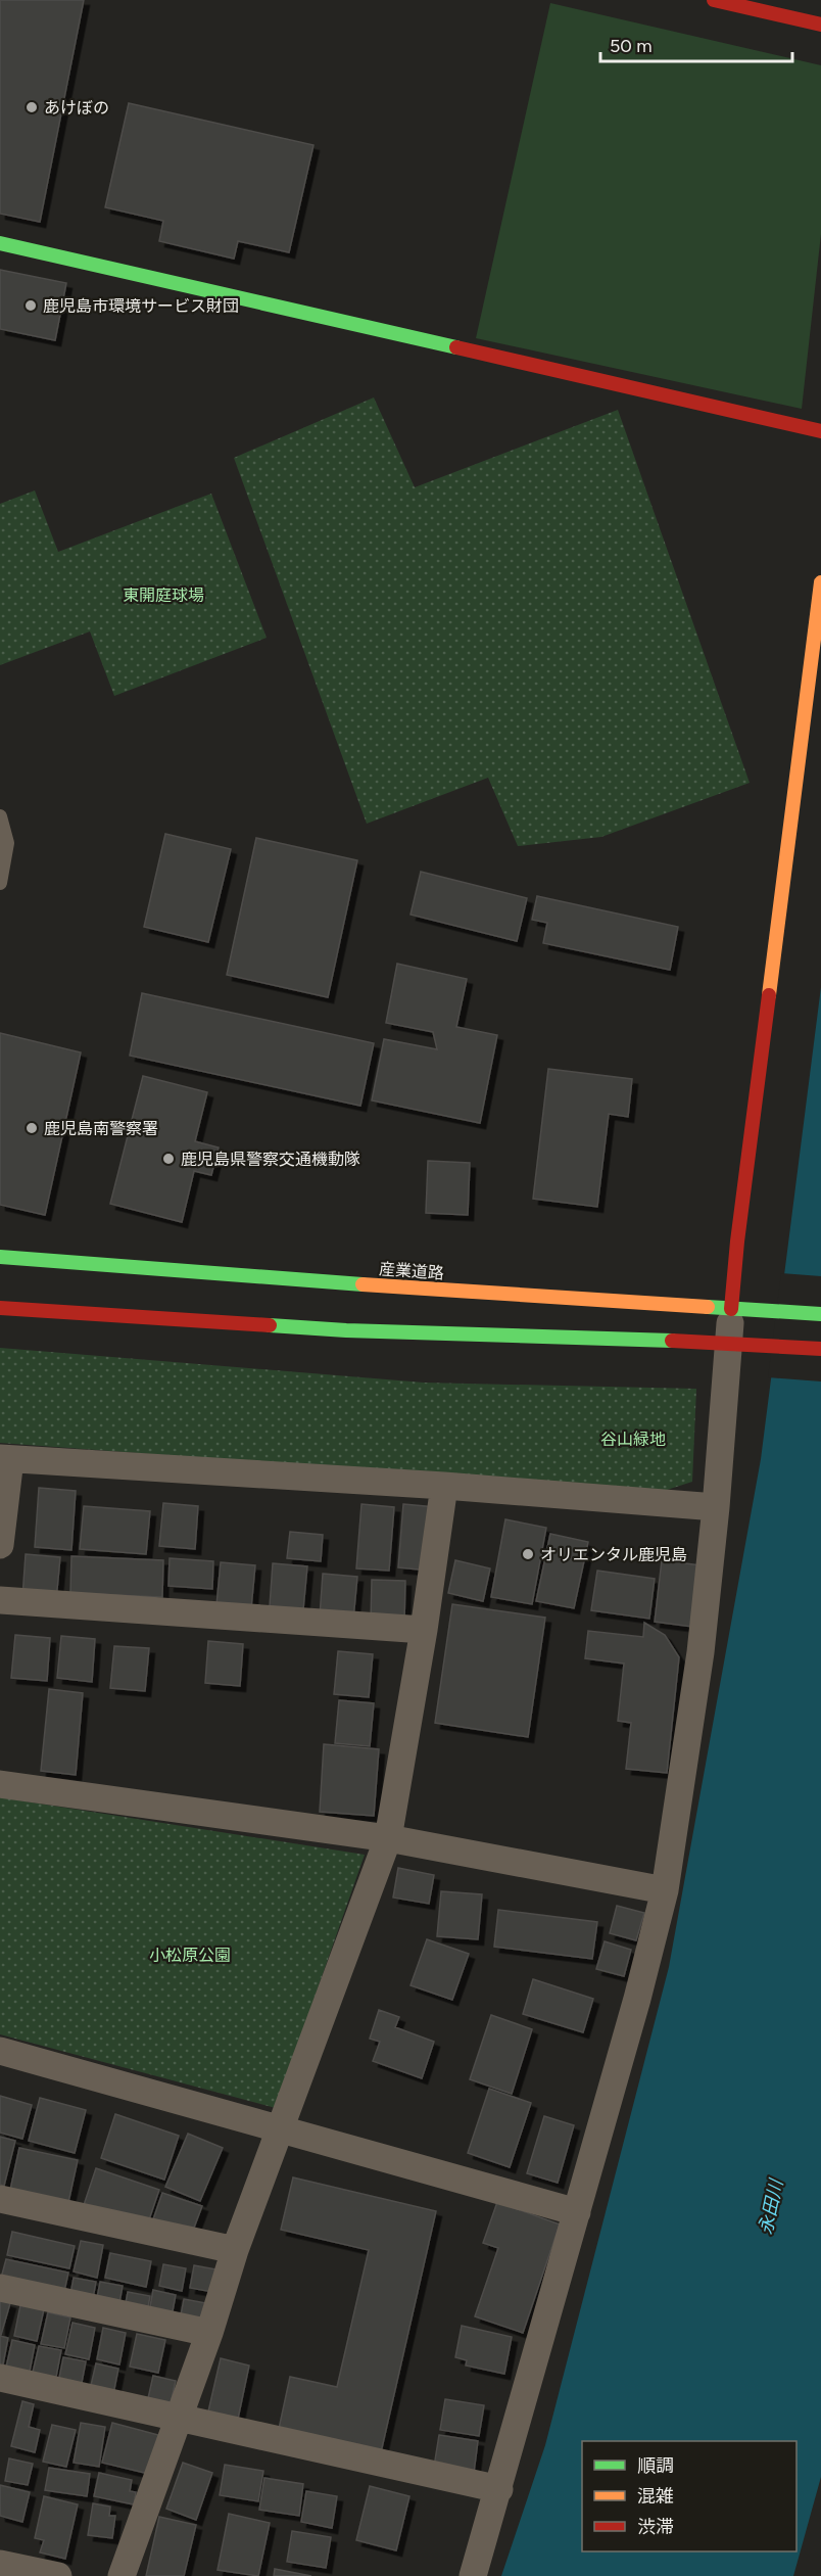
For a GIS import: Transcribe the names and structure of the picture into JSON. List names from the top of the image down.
{
  "streets": {
    "street": ["産業道路"]
  },
  "water": ["永田川"],
  "parks": ["東開庭球場", "谷山緑地", "小松原公園"],
  "places": [
    "あけぼの",
    "鹿児島市環境サービス財団",
    "鹿児島南警察署",
    "鹿児島県警察交通機動隊",
    "オリエンタル鹿児島"
  ],
  "legend": ["順調", "混雑", "渋滞"],
  "scale_bar": "50 m"
}
